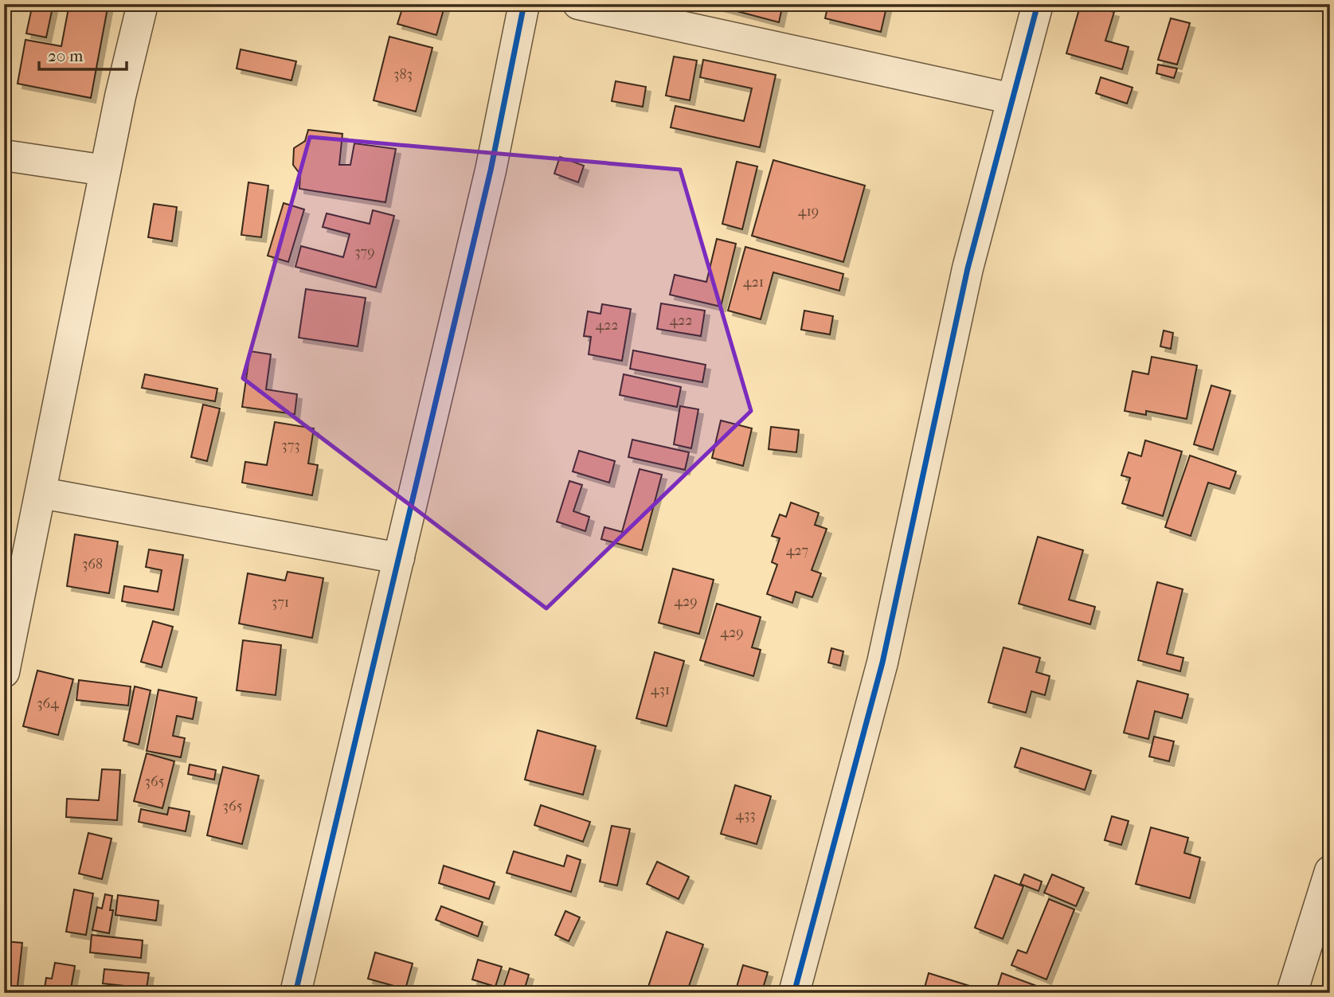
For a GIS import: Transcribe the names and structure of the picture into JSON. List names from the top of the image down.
{
  "house_numbers": [
    "383",
    "419",
    "379",
    "421",
    "422",
    "422",
    "373",
    "427",
    "368",
    "429",
    "371",
    "429",
    "431",
    "364",
    "365",
    "365",
    "433"
  ],
  "scale_bar": "20 m"
}
